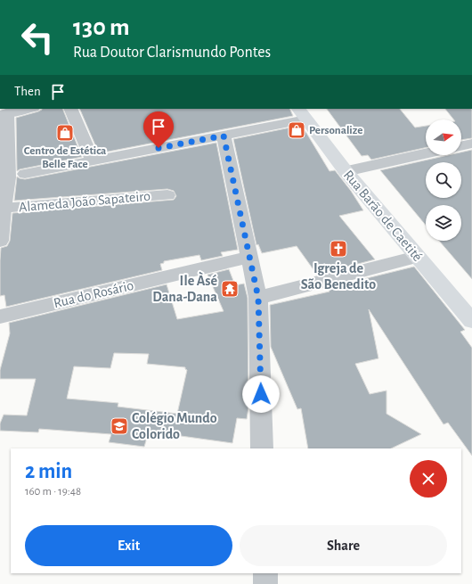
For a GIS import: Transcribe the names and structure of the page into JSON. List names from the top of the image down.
{
  "streets": {
    "main road": ["Rua Barão de Caetité"],
    "street": ["Alameda João Sapateiro", "Rua do Rosário"]
  },
  "places": {
    "shop": ["Personalize", "Centro de Estética Belle Face"],
    "church": ["Igreja de São Benedito"],
    "temple": ["Ile Àsé Dana-Dana"],
    "school or university": ["Colégio Mundo Colorido"]
  },
  "north": "right",
  "page": {
    "turn": ["130 m", "Rua Doutor Clarismundo Pontes"],
    "then": "Then",
    "heading": ["2 min", "160 m · 19:48"],
    "buttons": ["Exit", "Share"]
  }
}
